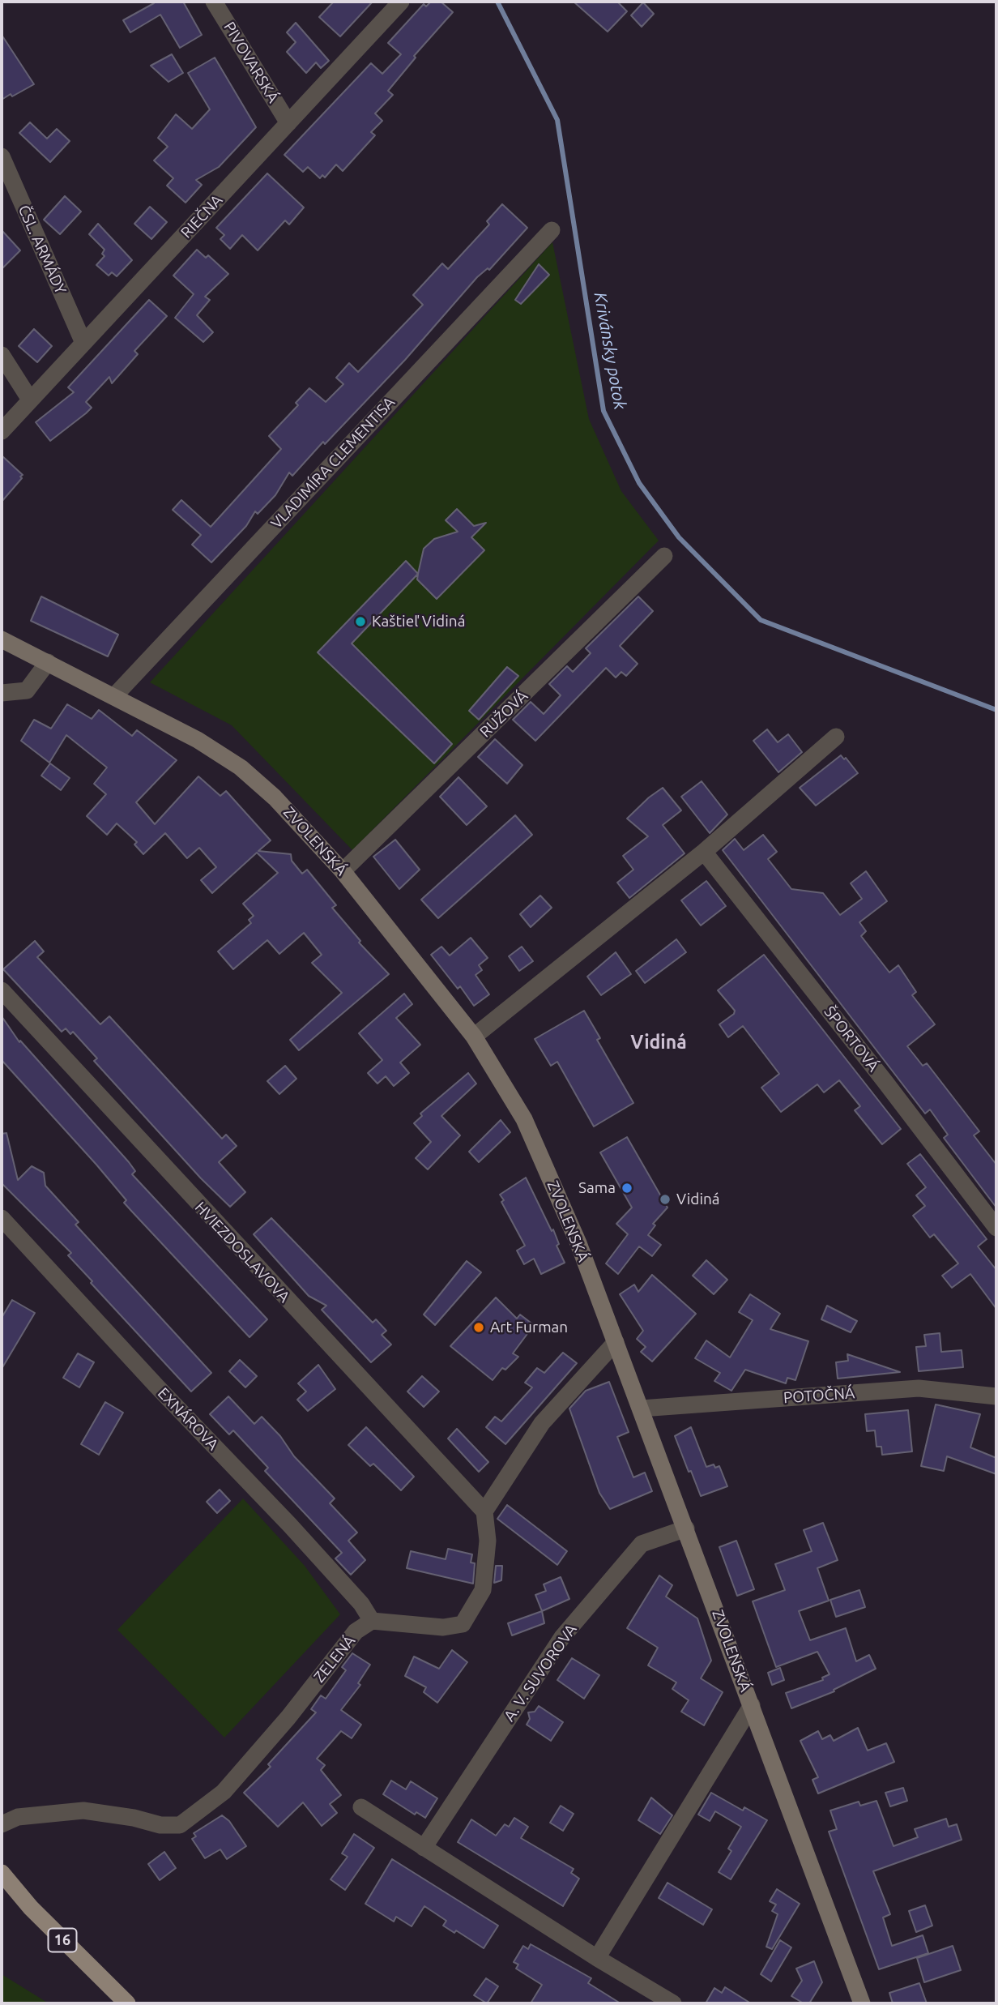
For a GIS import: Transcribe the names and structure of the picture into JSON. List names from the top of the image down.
{
  "streets": {
    "main road": ["16"],
    "street": [
      "PIVOVARSKÁ",
      "RIEČNA",
      "ČSL. ARMÁDY",
      "VLADIMÍRA CLEMENTISA",
      "RUŽOVÁ",
      "ZVOLENSKÁ",
      "ŠPORTOVÁ",
      "HVIEZDOSLAVOVA",
      "POTOČNÁ",
      "EXNÁROVA",
      "ZELENÁ",
      "A. V. SUVOROVA"
    ]
  },
  "crossings": [
    ["PIVOVARSKÁ", "RIEČNA"],
    ["RIEČNA", "ČSL. ARMÁDY"],
    ["VLADIMÍRA CLEMENTISA", "ZVOLENSKÁ"],
    ["RUŽOVÁ", "ZVOLENSKÁ"],
    ["ZVOLENSKÁ", "POTOČNÁ"],
    ["ZVOLENSKÁ", "A. V. SUVOROVA"],
    ["EXNÁROVA", "ZELENÁ"]
  ],
  "districts": ["Vidiná"],
  "water": ["Krivánsky potok"],
  "places": [
    "Kaštieľ Vidiná",
    "Sama",
    "Vidiná",
    "Art Furman"
  ]
}
